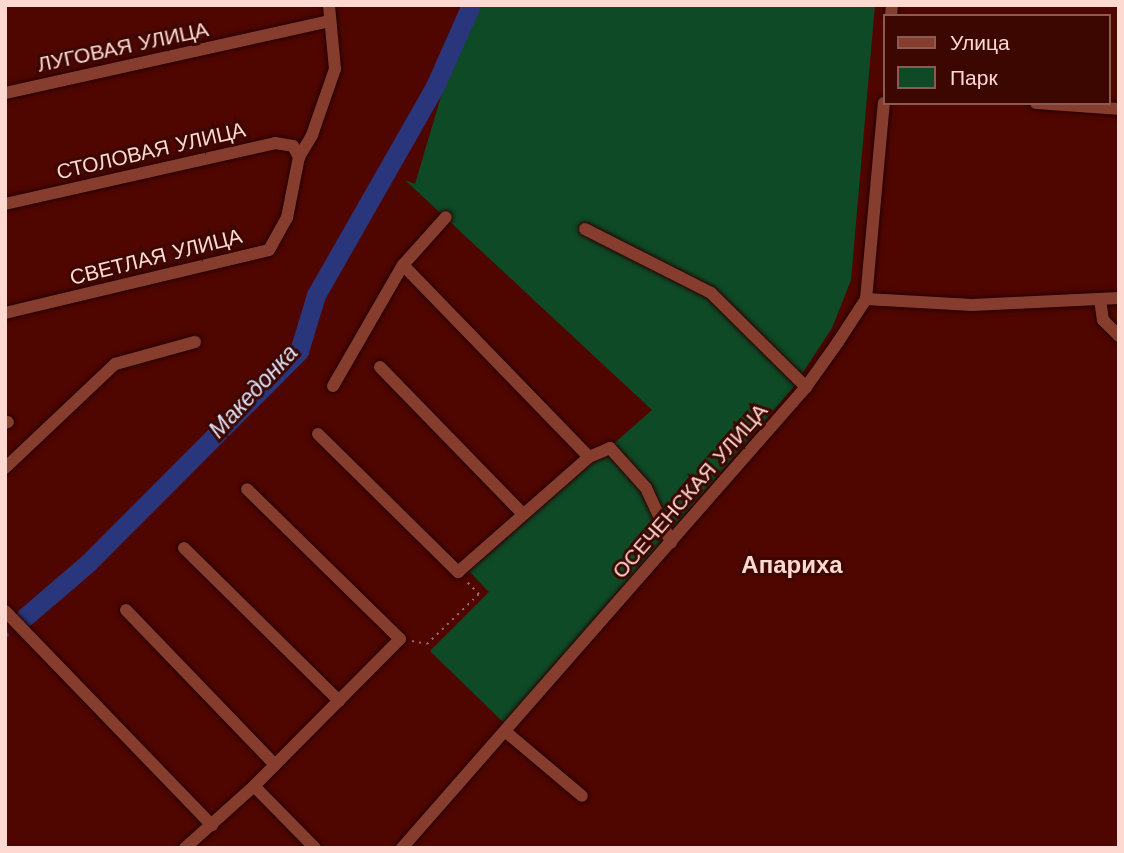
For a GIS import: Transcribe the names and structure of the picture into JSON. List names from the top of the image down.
{
  "streets": {
    "street": [
      "ЛУГОВАЯ УЛИЦА",
      "СТОЛОВАЯ УЛИЦА",
      "СВЕТЛАЯ УЛИЦА",
      "ОСЕЧЕНСКАЯ УЛИЦА"
    ]
  },
  "crossings": [
    ["ЛУГОВАЯ УЛИЦА", "СВЕТЛАЯ УЛИЦА"],
    ["СТОЛОВАЯ УЛИЦА", "СВЕТЛАЯ УЛИЦА"]
  ],
  "districts": ["Апариха"],
  "water": ["Македонка"],
  "legend": ["Улица", "Парк"]
}
